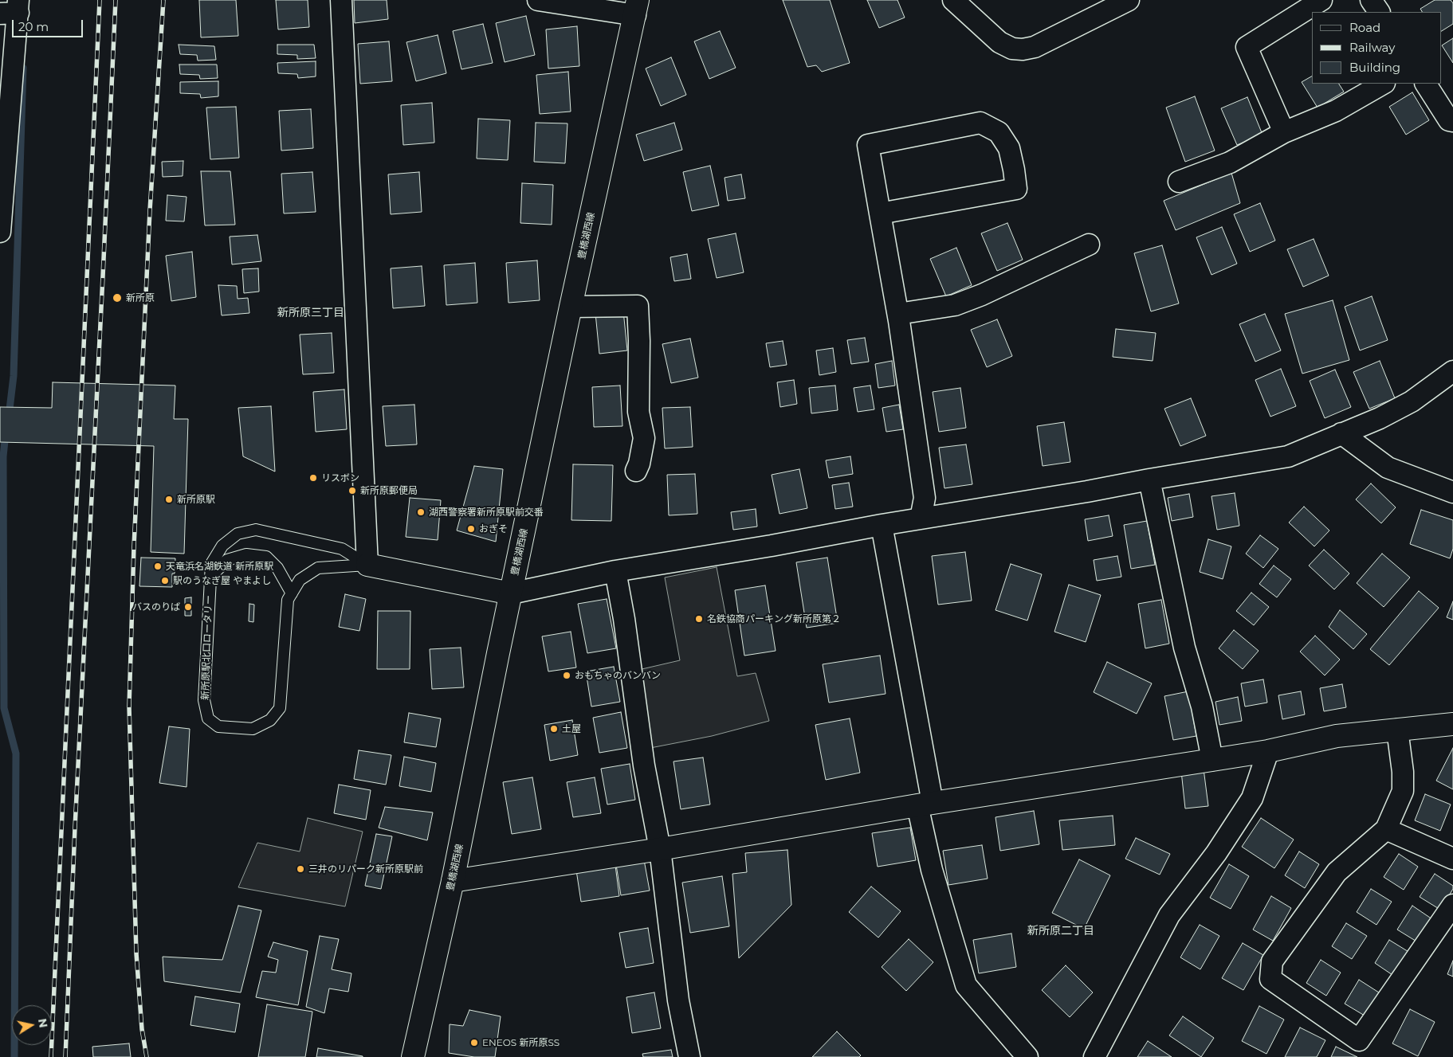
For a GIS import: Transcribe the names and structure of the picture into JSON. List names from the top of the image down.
{
  "streets": {
    "street": ["豊橋湖西線"],
    "lane": ["新所原駅北口ロータリー"]
  },
  "districts": ["新所原三丁目", "新所原二丁目"],
  "places": [
    "新所原",
    "リスボン",
    "新所原郵便局",
    "新所原駅",
    "湖西警察署新所原駅前交番",
    "おぎそ",
    "天竜浜名湖鉄道 新所原駅",
    "駅のうなぎ屋 やまよし",
    "バスのりば",
    "名鉄協商パーキング新所原第２",
    "おもちゃのバンバン",
    "土屋",
    "三井のリパーク新所原駅前",
    "ENEOS 新所原SS"
  ],
  "legend": ["Road", "Railway", "Building"],
  "scale_bar": "20 m",
  "north": "right"
}
